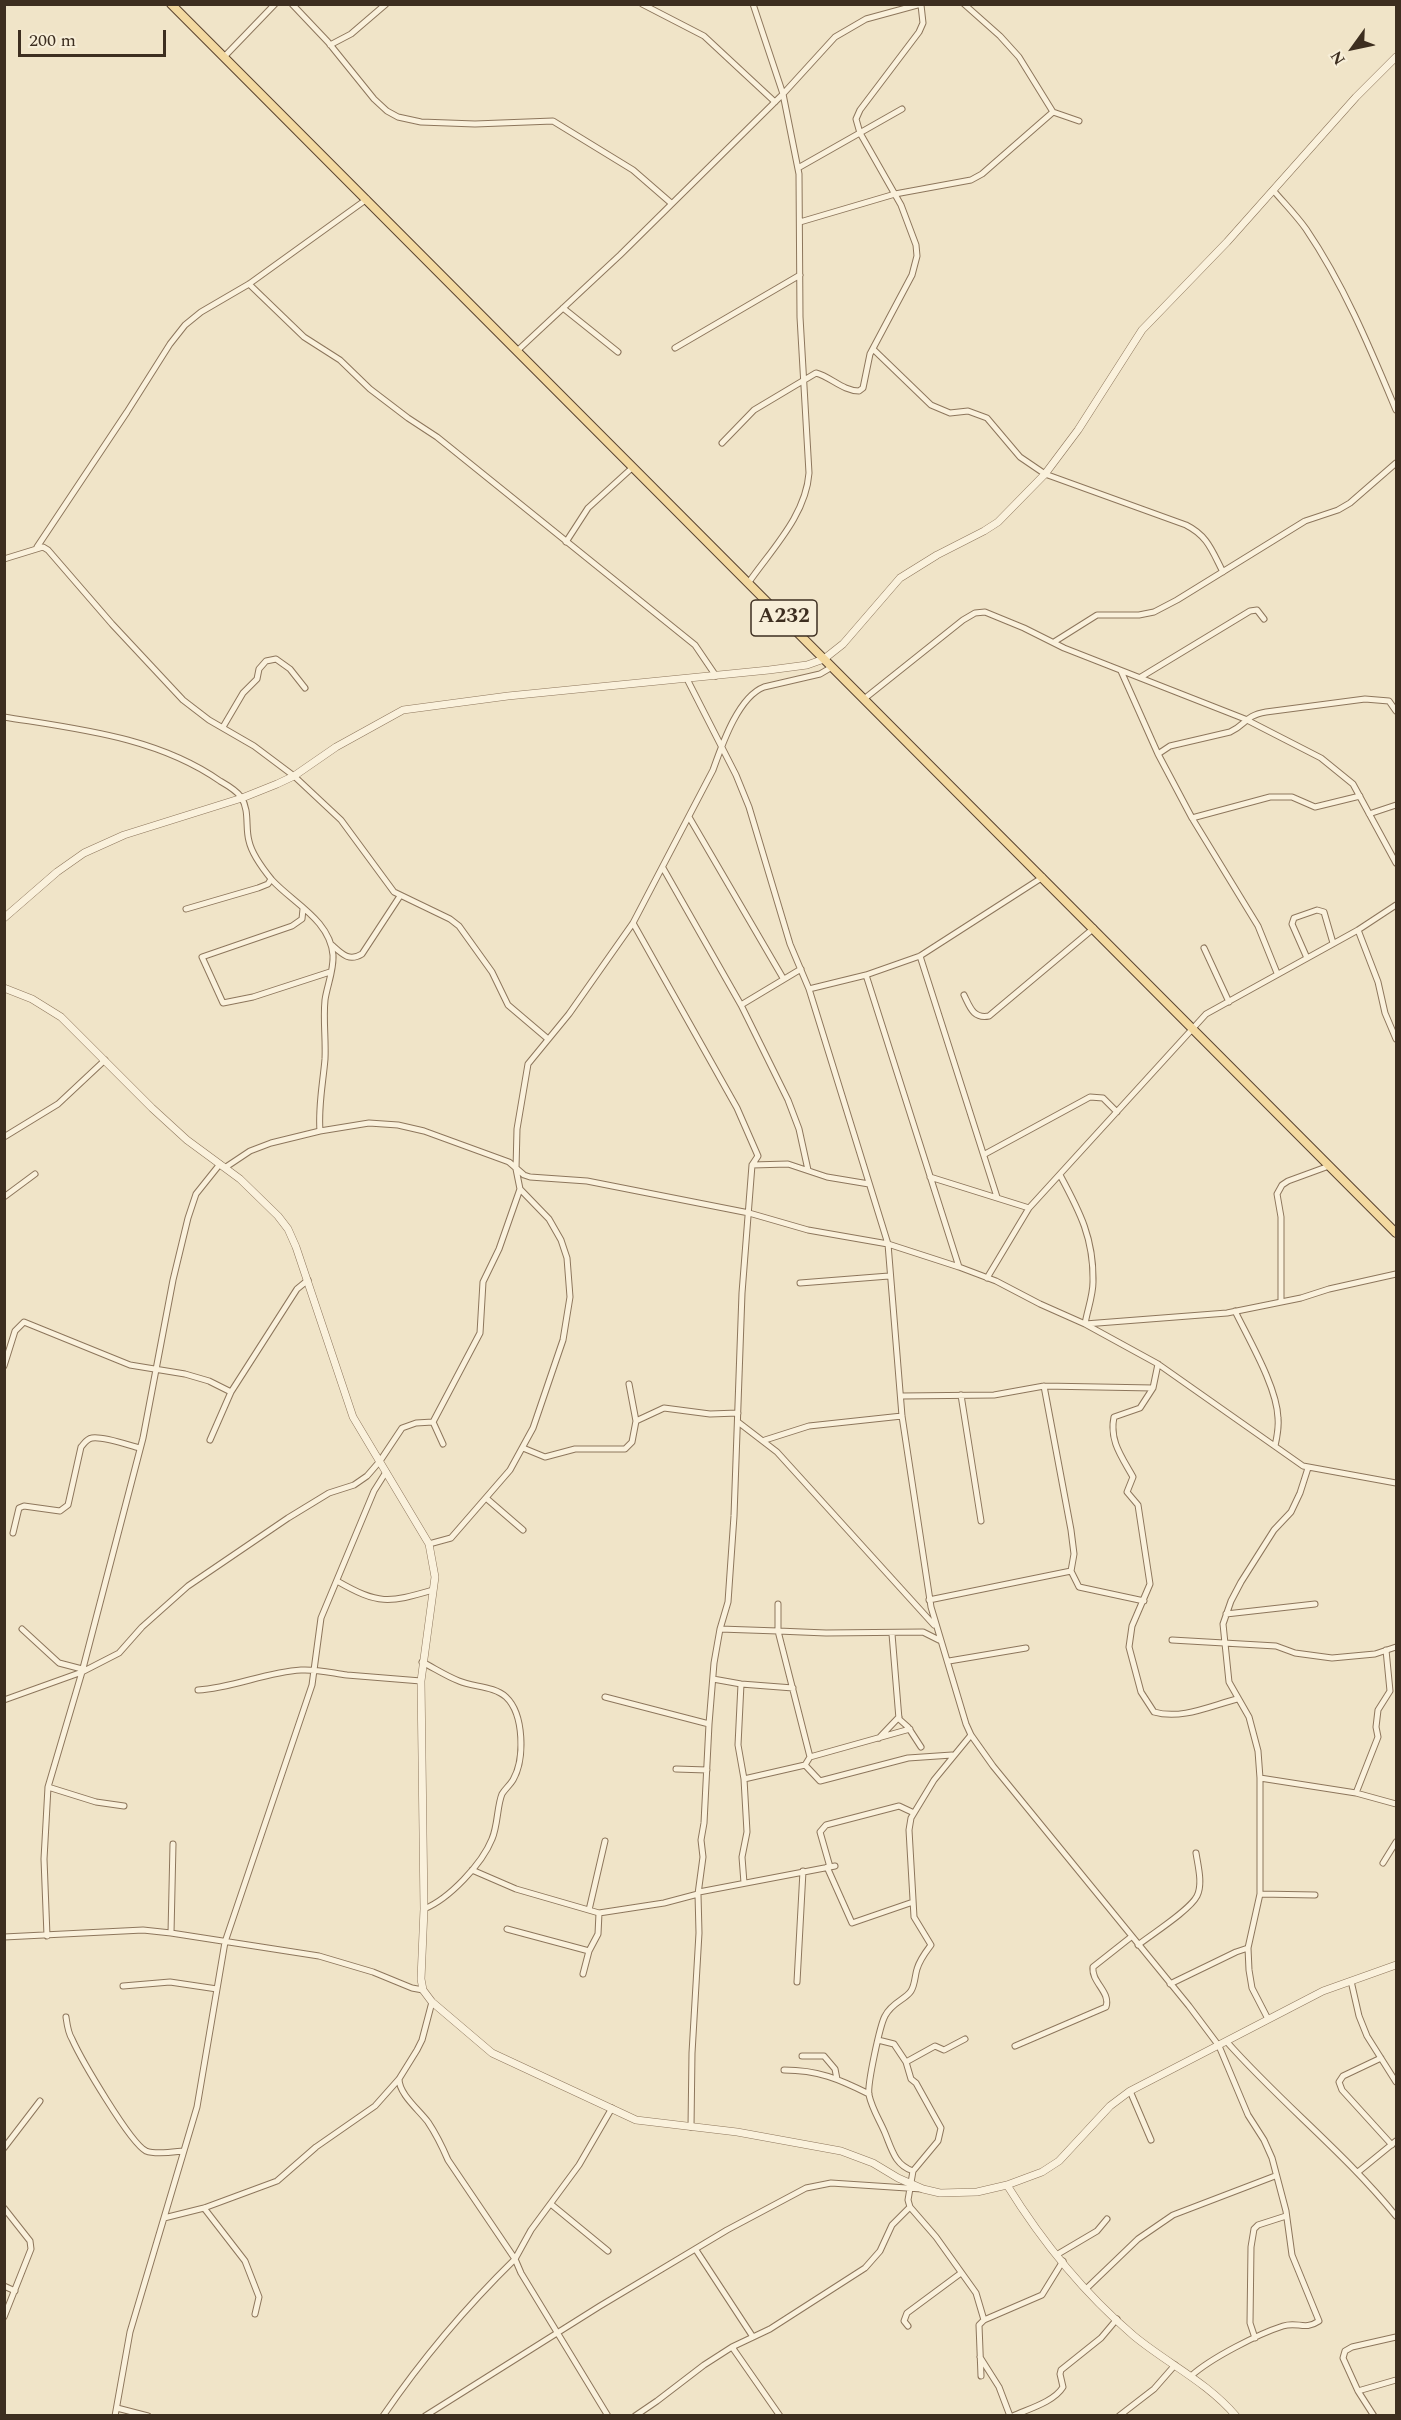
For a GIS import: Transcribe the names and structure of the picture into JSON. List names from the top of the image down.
{
  "streets": {
    "main road": ["A232"]
  },
  "scale_bar": "200 m",
  "north": "bottom left"
}
